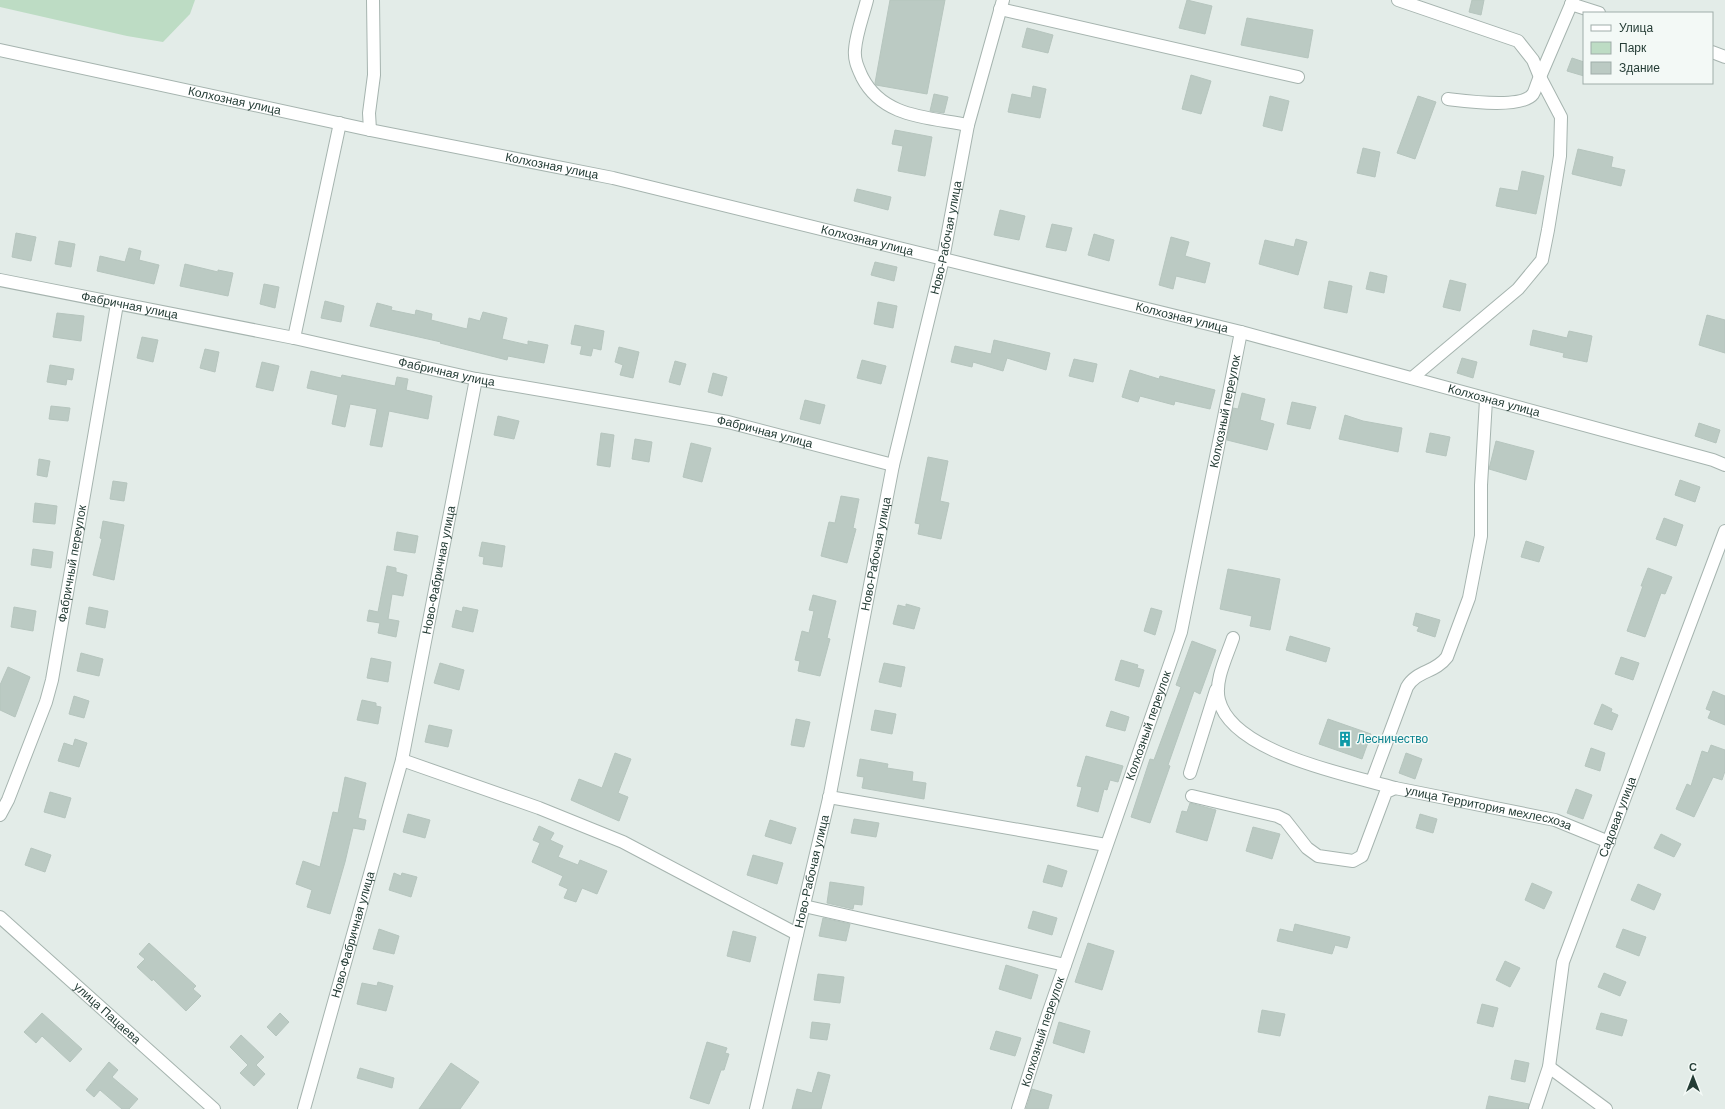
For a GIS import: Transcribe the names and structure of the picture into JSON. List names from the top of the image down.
{
  "streets": {
    "street": [
      "Колхозная улица",
      "Ново-Рабочая улица",
      "Фабричная улица",
      "Колхозный переулок",
      "Фабричный переулок",
      "Ново-Фабричная улица",
      "улица Территория мехлесхоза",
      "Садовая улица",
      "улица Пацаева"
    ]
  },
  "crossings": [
    ["Колхозная улица", "Ново-Рабочая улица"],
    ["Колхозная улица", "Колхозный переулок"],
    ["Ново-Рабочая улица", "Фабричная улица"],
    ["Фабричная улица", "Фабричный переулок"],
    ["Фабричная улица", "Ново-Фабричная улица"],
    ["улица Территория мехлесхоза", "Садовая улица"]
  ],
  "places": {
    "building": ["Лесничество"]
  },
  "legend": ["Улица", "Парк", "Здание"],
  "north": "top"
}
